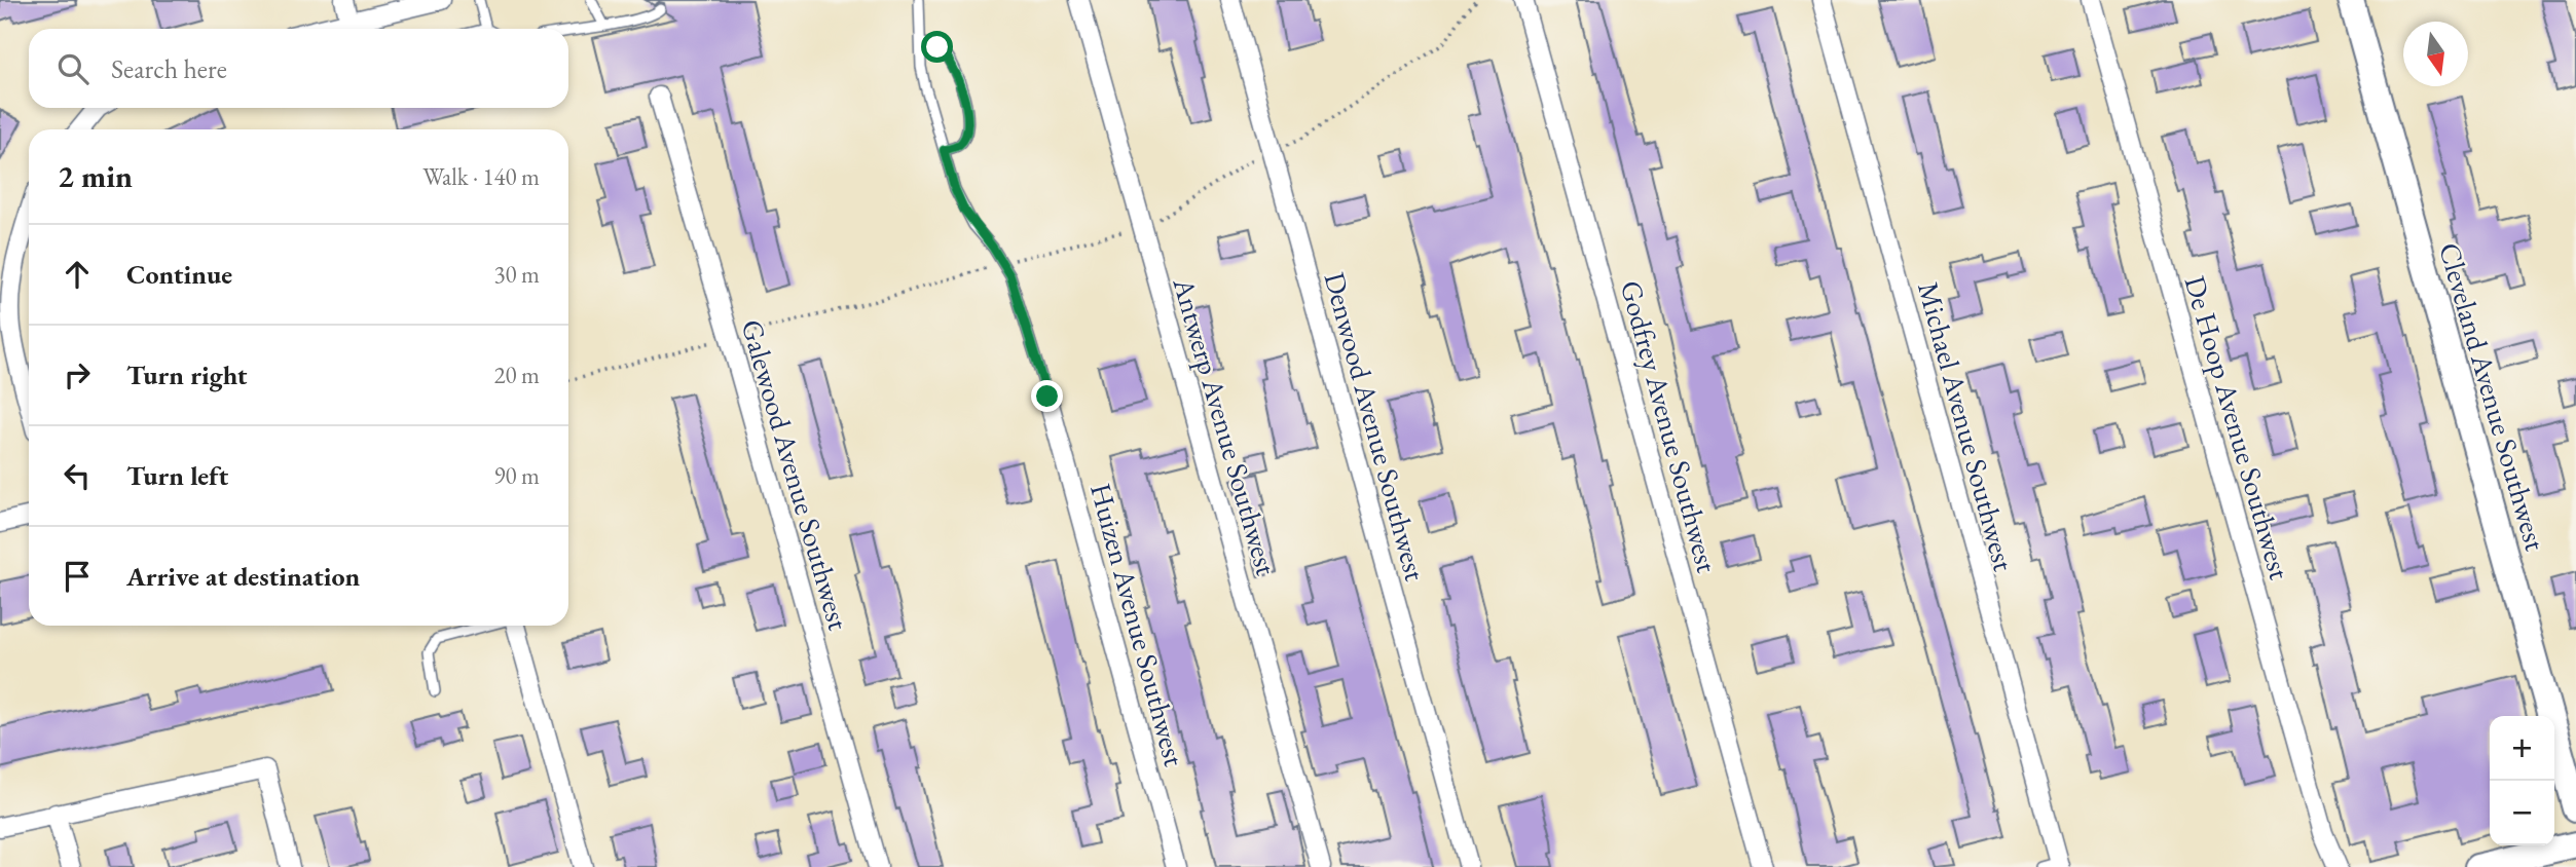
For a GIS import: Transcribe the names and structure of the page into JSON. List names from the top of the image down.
{
  "streets": {
    "street": [
      "Cleveland Avenue Southwest",
      "Antwerp Avenue Southwest",
      "Denwood Avenue Southwest",
      "Godfrey Avenue Southwest",
      "Michael Avenue Southwest",
      "De Hoop Avenue Southwest",
      "Galewood Avenue Southwest",
      "Huizen Avenue Southwest"
    ]
  },
  "north": "bottom",
  "page": {
    "search": "Search here",
    "heading": ["2 min", "Walk · 140 m"],
    "list": [
      ["Continue", "30 m"],
      ["Turn right", "20 m"],
      ["Turn left", "90 m"],
      "Arrive at destination"
    ],
    "map_buttons": ["+", "−"]
  }
}
